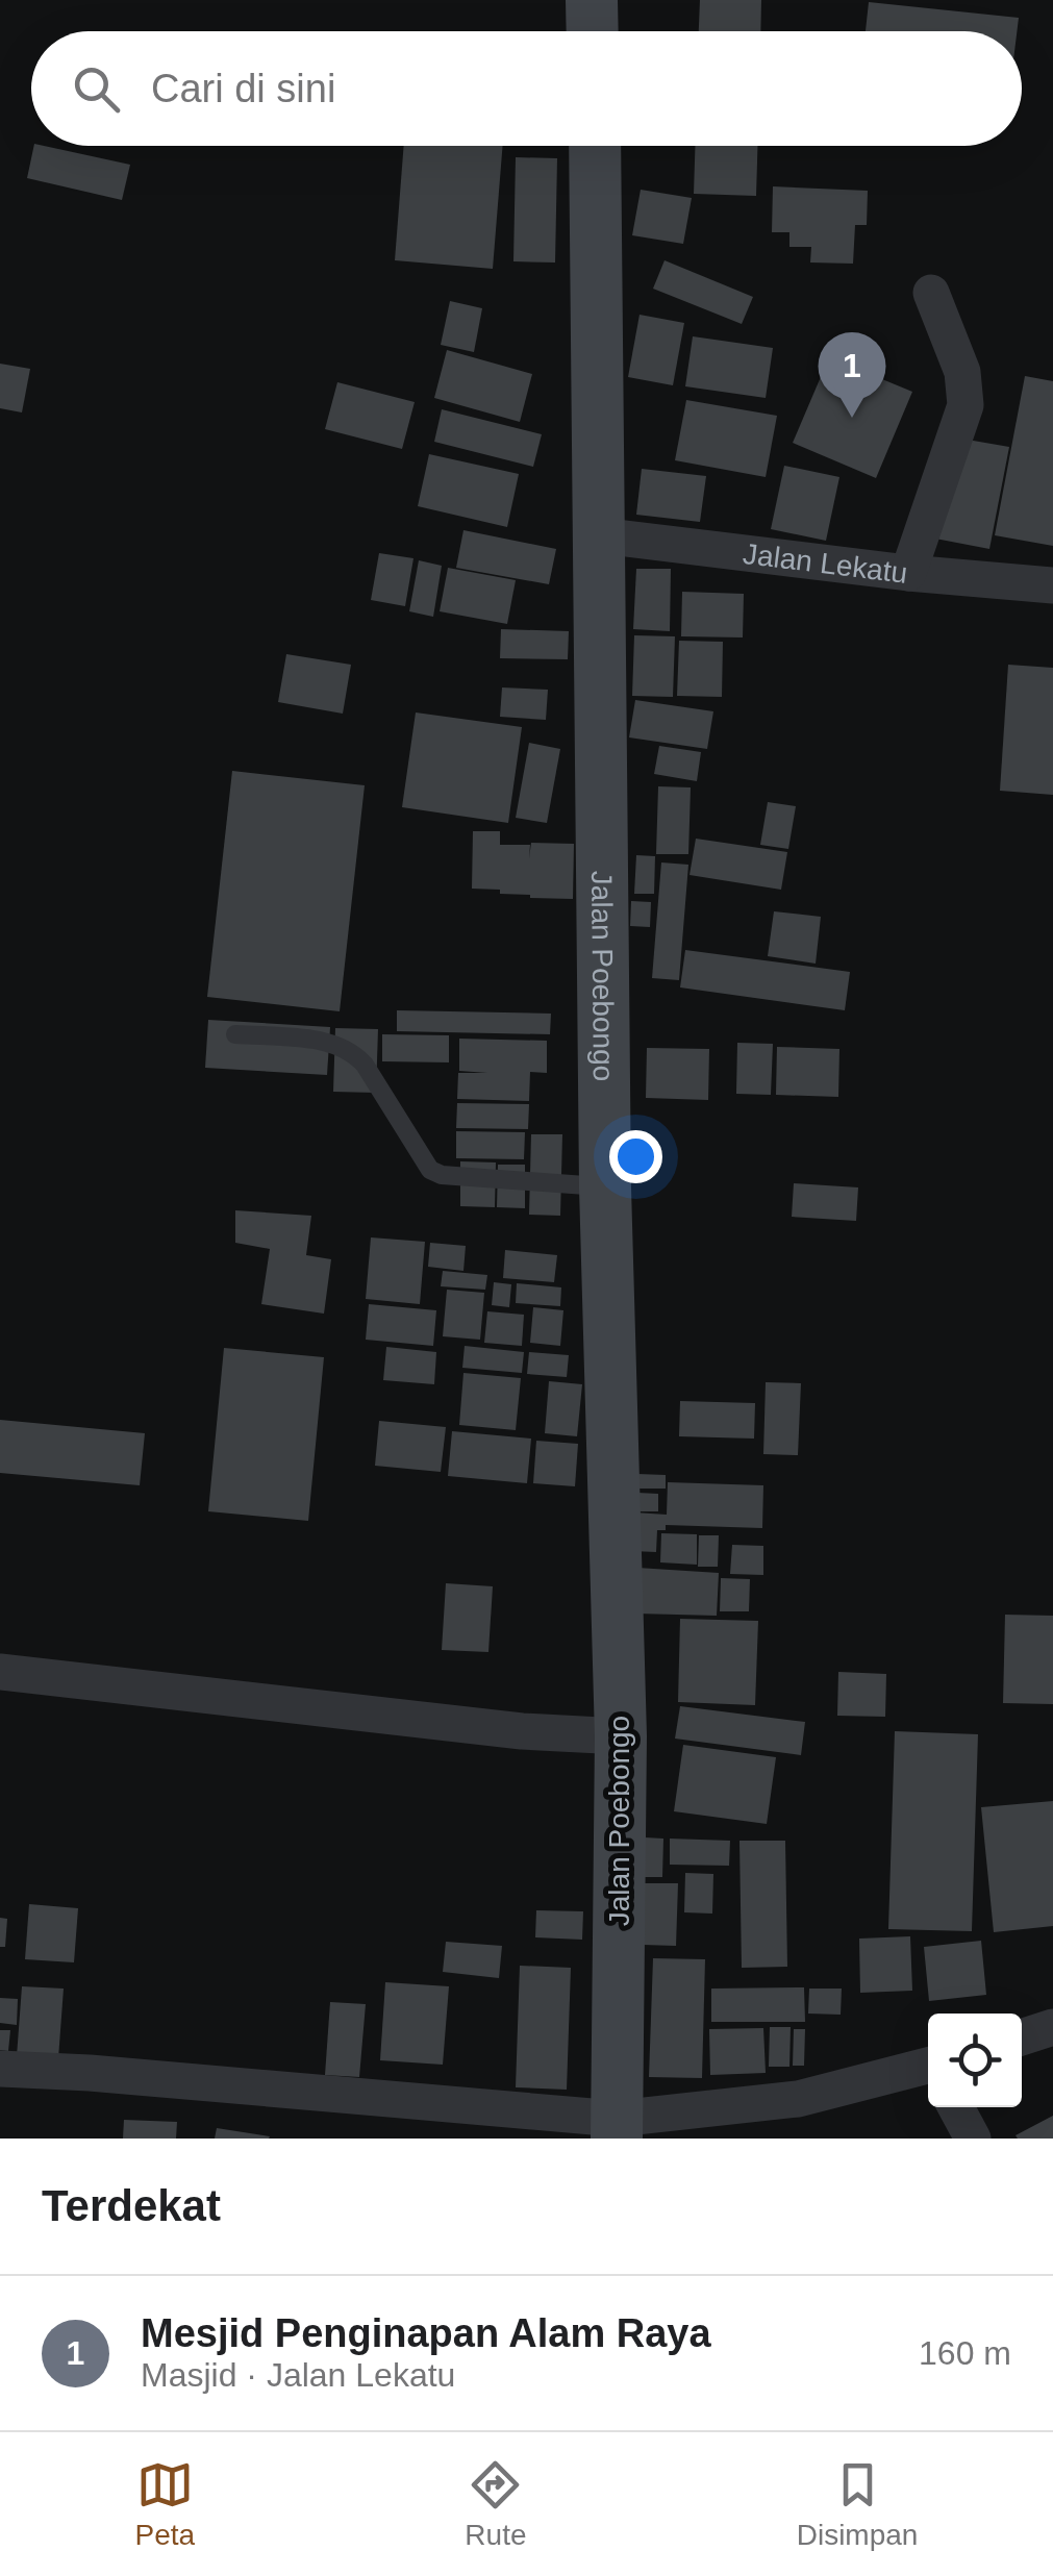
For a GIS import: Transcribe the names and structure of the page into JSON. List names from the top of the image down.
{
  "streets": {
    "main road": ["Jalan Poebongo"],
    "street": ["Jalan Lekatu"]
  },
  "crossings": [
    ["Jalan Lekatu", "Jalan Poebongo"]
  ],
  "page": {
    "search": "Cari di sini",
    "pins": "1",
    "heading": "Terdekat",
    "list": [
      {
        "mark": "1",
        "name": "Mesjid Penginapan Alam Raya",
        "note": "Masjid · Jalan Lekatu",
        "value": "160 m"
      }
    ],
    "nav": ["Peta", "Rute", "Disimpan"]
  }
}
